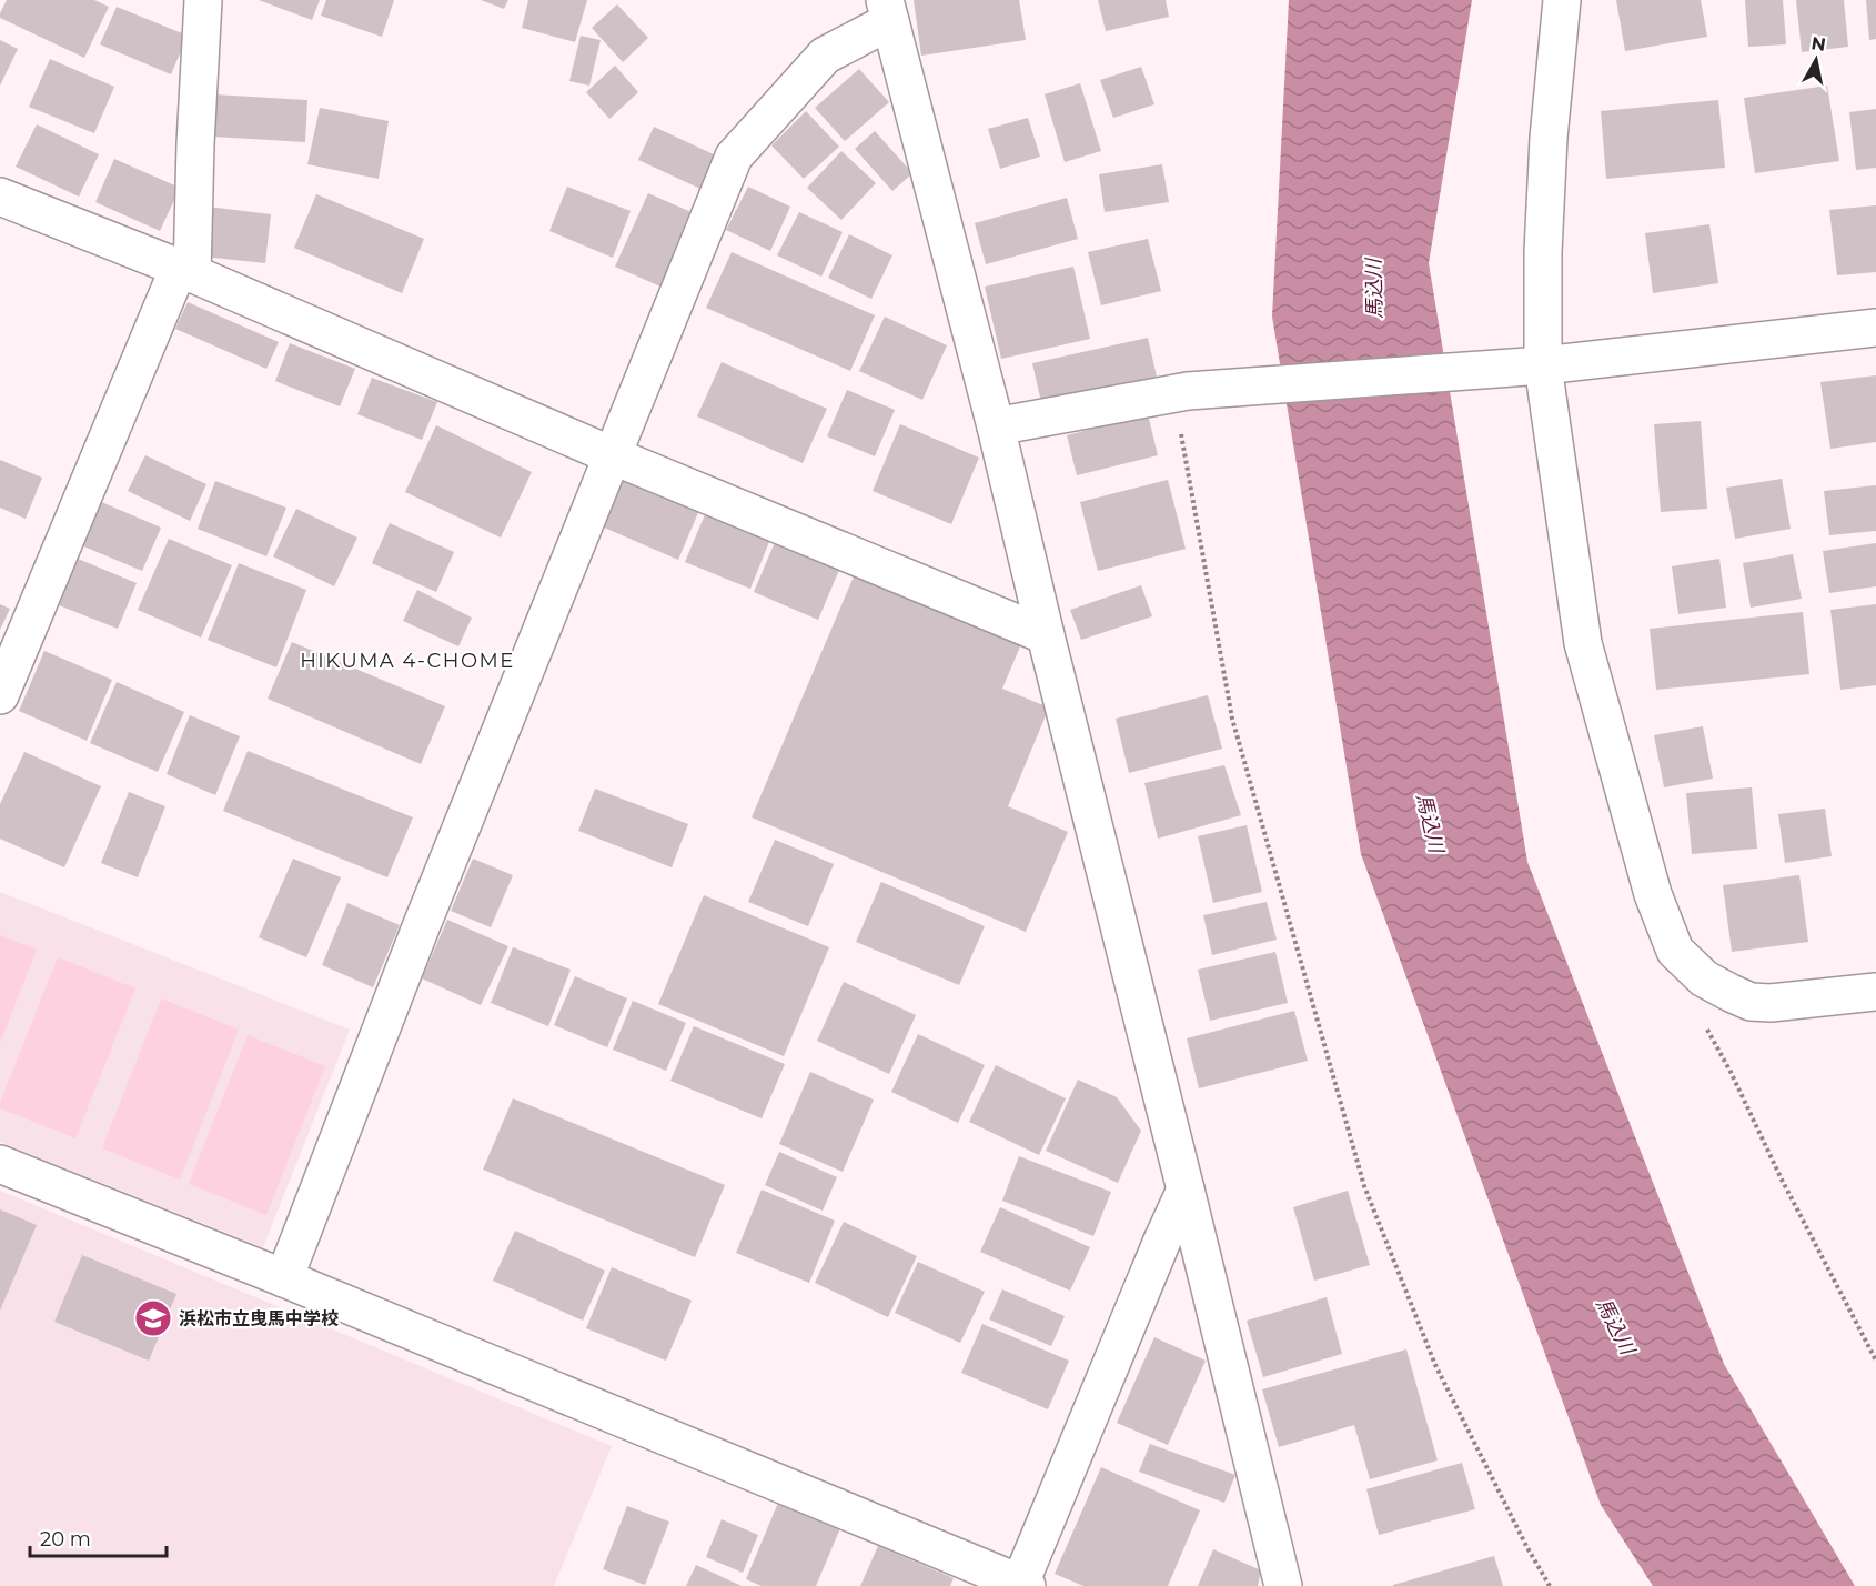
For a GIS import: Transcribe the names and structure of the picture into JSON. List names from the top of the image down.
{
  "districts": ["HIKUMA 4-CHOME"],
  "water": ["馬込川"],
  "places": {
    "school or university": ["浜松市立曳馬中学校"]
  },
  "scale_bar": "20 m",
  "north": "top"
}
